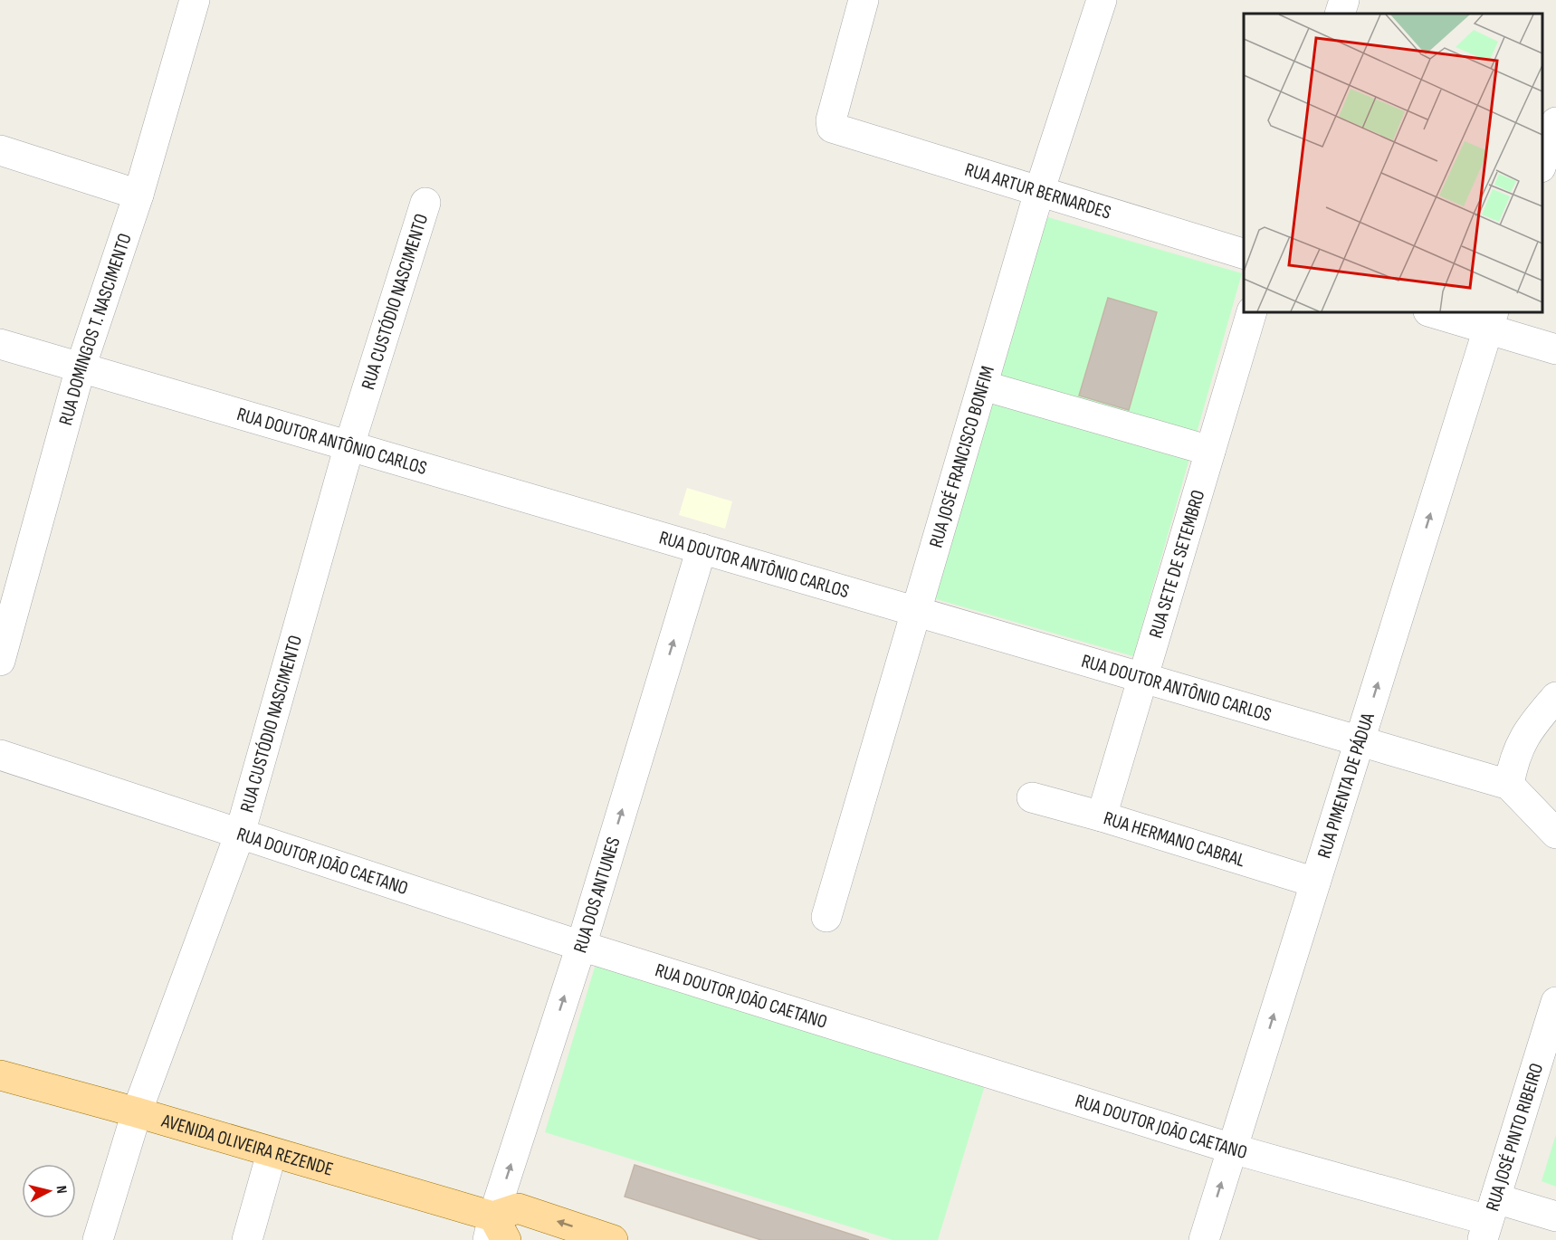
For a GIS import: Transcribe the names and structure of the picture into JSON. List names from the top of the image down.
{
  "streets": {
    "main road": ["AVENIDA OLIVEIRA REZENDE"],
    "street": [
      "RUA ARTUR BERNARDES",
      "RUA CUSTÓDIO NASCIMENTO",
      "RUA DOMINGOS T. NASCIMENTO",
      "RUA DOUTOR ANTÔNIO CARLOS",
      "RUA JOSÉ FRANCISCO BONFIM",
      "RUA SETE DE SETEMBRO",
      "RUA PIMENTA DE PÁDUA",
      "RUA HERMANO CABRAL",
      "RUA DOUTOR JOÃO CAETANO",
      "RUA DOS ANTUNES",
      "RUA JOSÉ PINTO RIBEIRO"
    ]
  },
  "crossings": [
    ["RUA ARTUR BERNARDES", "RUA JOSÉ FRANCISCO BONFIM"],
    ["RUA CUSTÓDIO NASCIMENTO", "RUA DOUTOR ANTÔNIO CARLOS"],
    ["RUA CUSTÓDIO NASCIMENTO", "RUA DOUTOR JOÃO CAETANO"],
    ["RUA CUSTÓDIO NASCIMENTO", "AVENIDA OLIVEIRA REZENDE"],
    ["RUA DOMINGOS T. NASCIMENTO", "RUA DOUTOR ANTÔNIO CARLOS"],
    ["RUA DOUTOR ANTÔNIO CARLOS", "RUA JOSÉ FRANCISCO BONFIM"],
    ["RUA DOUTOR ANTÔNIO CARLOS", "RUA SETE DE SETEMBRO"],
    ["RUA DOUTOR ANTÔNIO CARLOS", "RUA PIMENTA DE PÁDUA"],
    ["RUA DOUTOR ANTÔNIO CARLOS", "RUA DOS ANTUNES"],
    ["RUA SETE DE SETEMBRO", "RUA HERMANO CABRAL"],
    ["RUA PIMENTA DE PÁDUA", "RUA HERMANO CABRAL"],
    ["RUA PIMENTA DE PÁDUA", "RUA DOUTOR JOÃO CAETANO"],
    ["RUA DOUTOR JOÃO CAETANO", "RUA DOS ANTUNES"],
    ["RUA DOUTOR JOÃO CAETANO", "RUA JOSÉ PINTO RIBEIRO"],
    ["RUA DOS ANTUNES", "AVENIDA OLIVEIRA REZENDE"]
  ],
  "one_way": ["RUA PIMENTA DE PÁDUA", "RUA DOS ANTUNES"],
  "north": "right"
}
